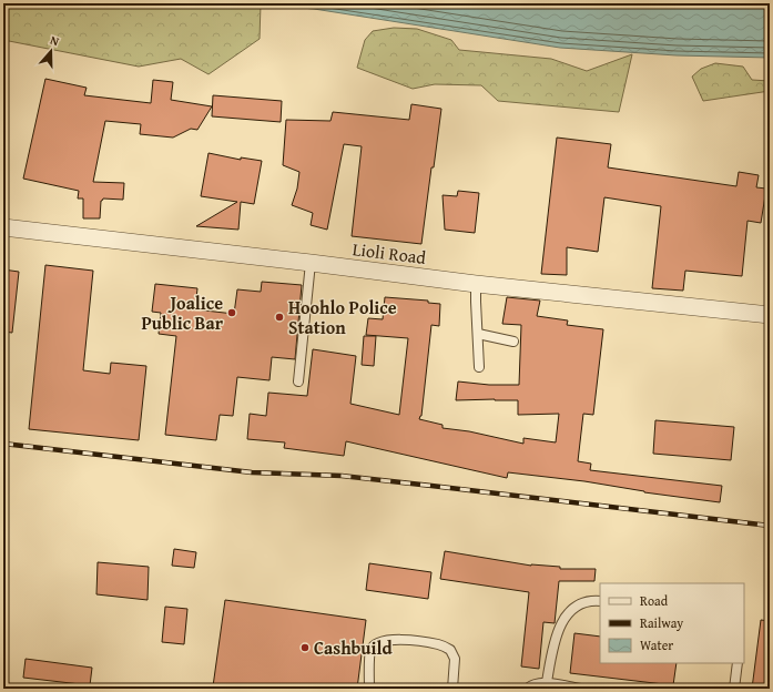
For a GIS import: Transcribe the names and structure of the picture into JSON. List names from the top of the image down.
{
  "streets": {
    "street": ["Lioli Road"]
  },
  "places": ["Joalice Public Bar", "Hoohlo Police Station", "Cashbuild"],
  "legend": ["Road", "Railway", "Water"],
  "north": "top"
}
